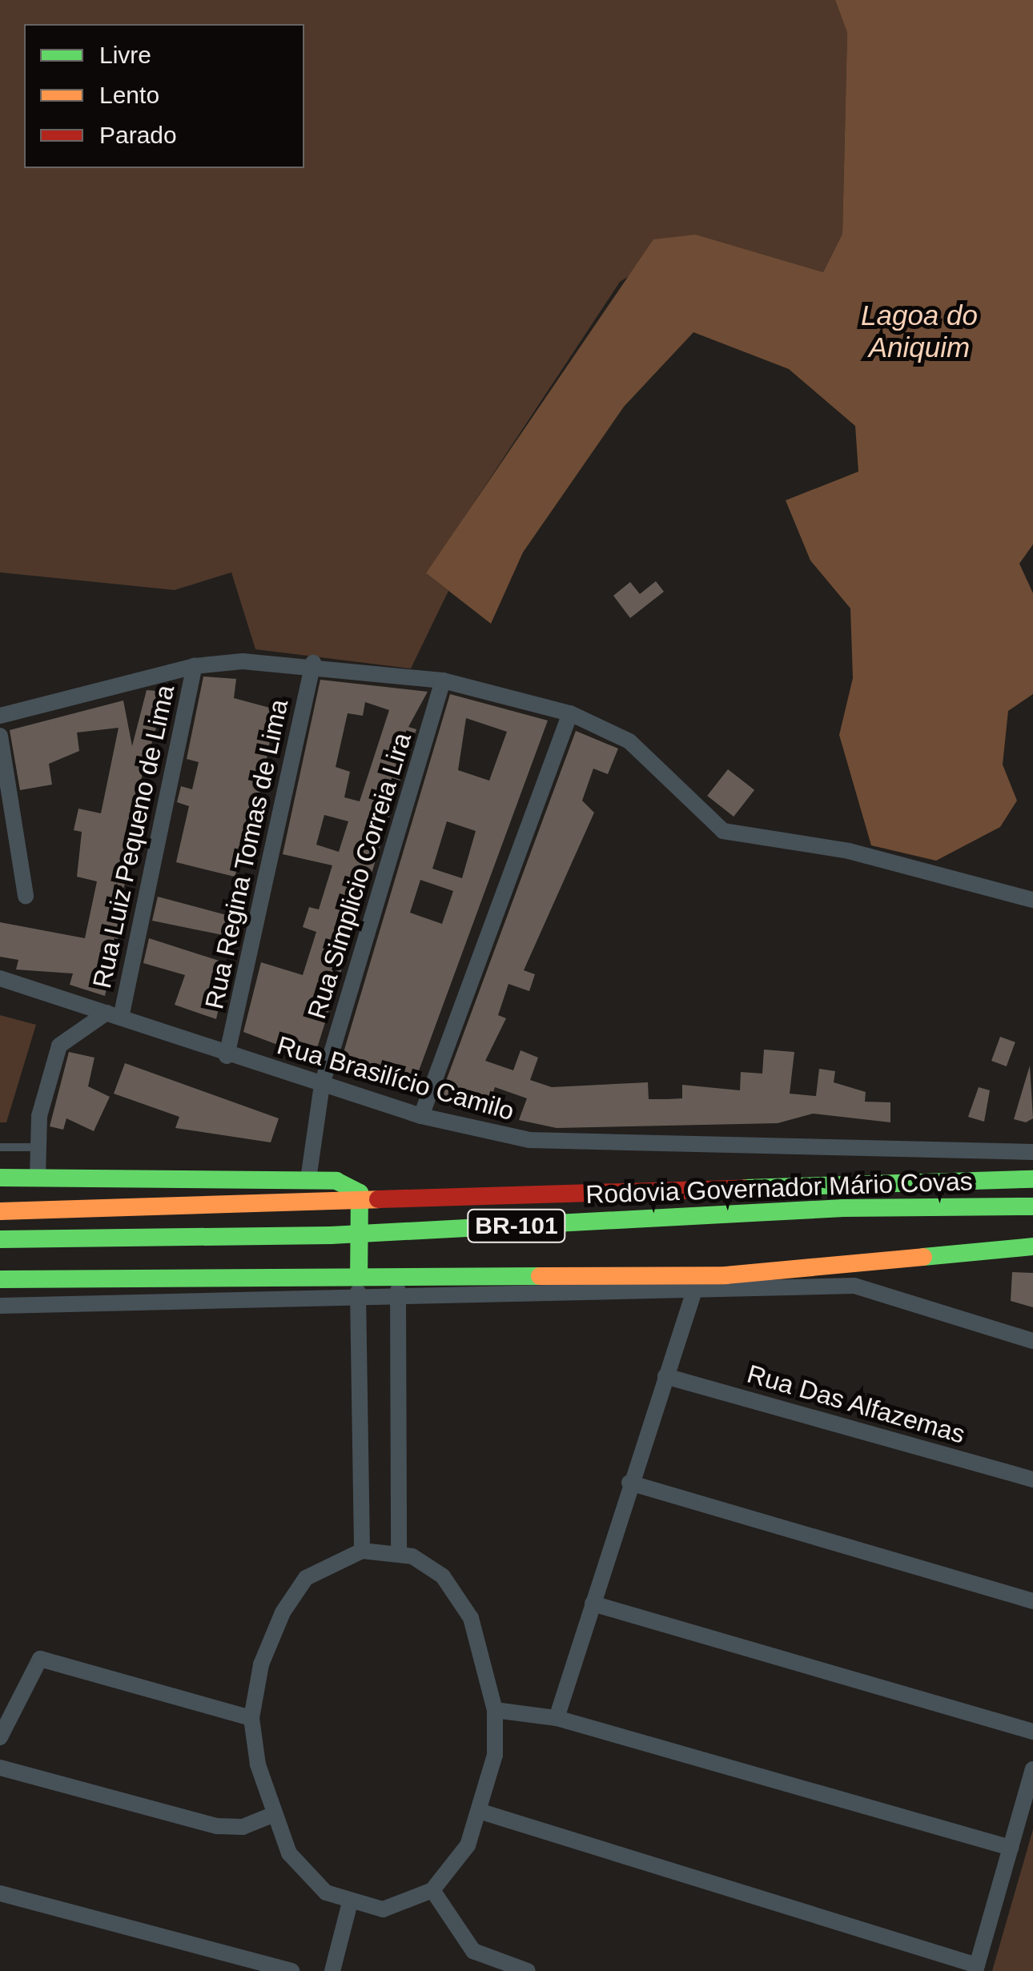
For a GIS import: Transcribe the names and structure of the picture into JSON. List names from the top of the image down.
{
  "streets": {
    "main road": ["Rodovia Governador Mário Covas", "BR-101"],
    "street": [
      "Rua Luiz Pequeno de Lima",
      "Rua Regina Tomas de Lima",
      "Rua Simplicio Correia Lira",
      "Rua Brasilício Camilo",
      "Rua Das Alfazemas"
    ]
  },
  "crossings": [
    ["Rua Luiz Pequeno de Lima", "Rua Brasilício Camilo"],
    ["Rua Regina Tomas de Lima", "Rua Brasilício Camilo"],
    ["Rua Simplicio Correia Lira", "Rua Brasilício Camilo"]
  ],
  "water": ["Lagoa do Aniquim"],
  "legend": ["Livre", "Lento", "Parado"]
}
